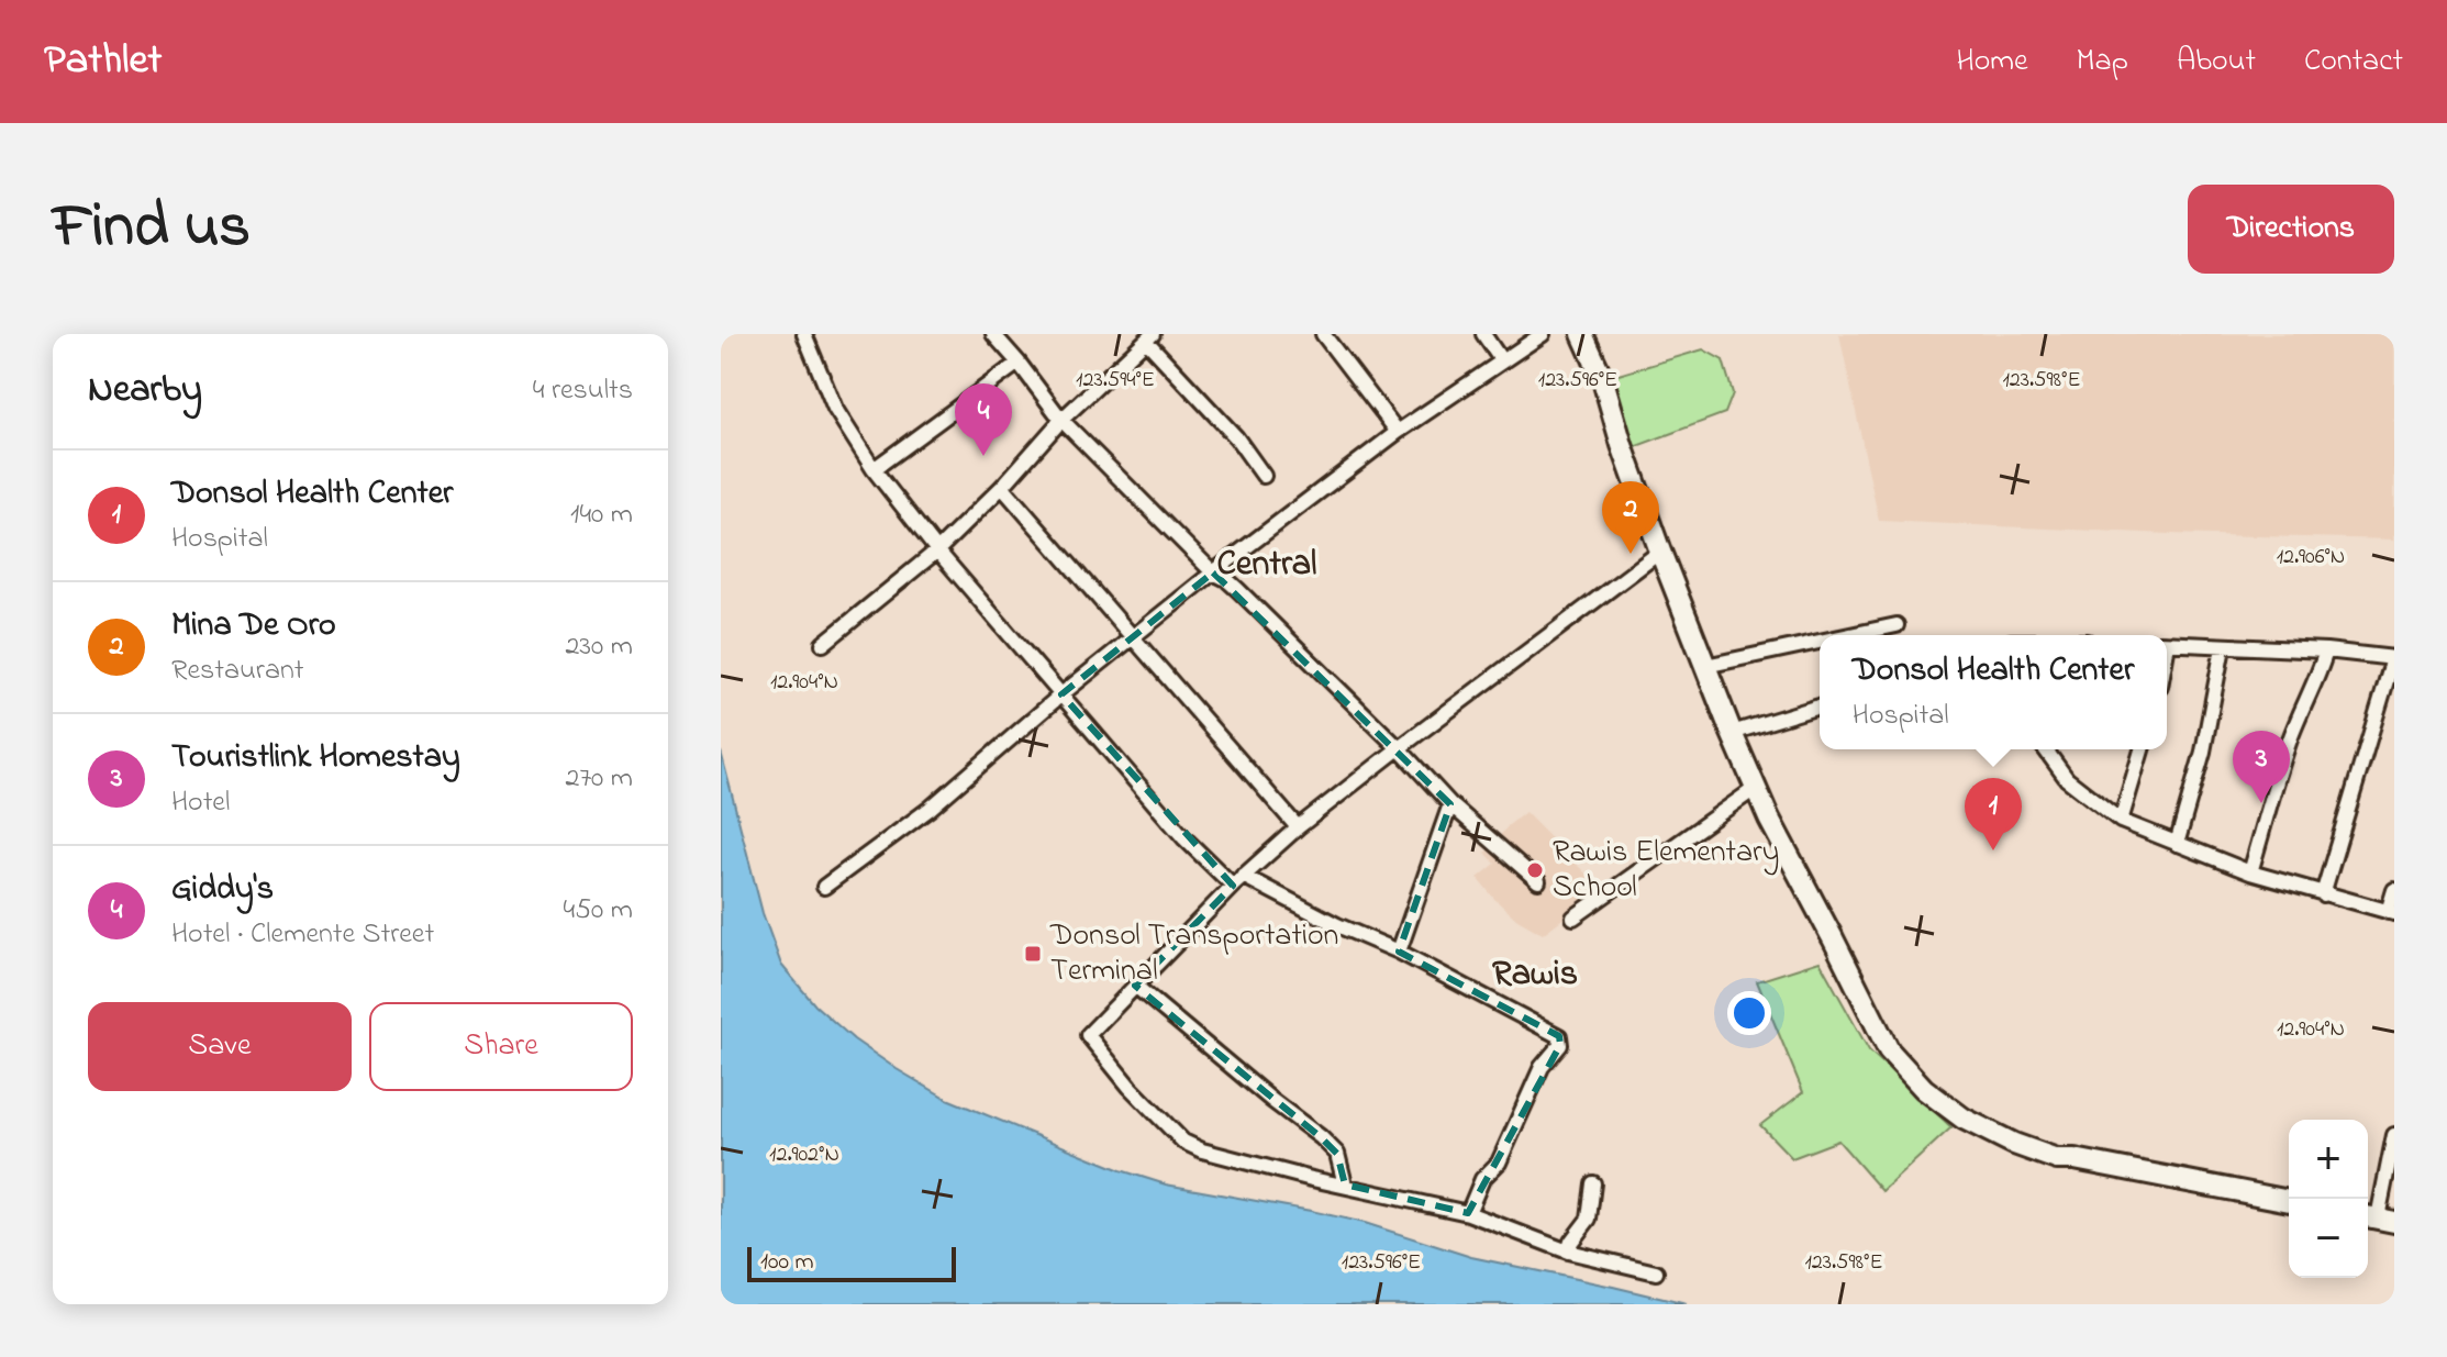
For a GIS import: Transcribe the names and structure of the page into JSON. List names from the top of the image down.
{
  "districts": ["Central", "Rawis"],
  "places": {
    "other": ["Rawis Elementary School"],
    "transit": ["Donsol Transportation Terminal"]
  },
  "scale_bar": "100 m",
  "page": {
    "header": "Pathlet",
    "nav": [
      "Home",
      "Map",
      "About",
      "Contact"
    ],
    "title": "Find us",
    "buttons": [
      "Directions",
      ["Save", "Share"]
    ],
    "heading": ["Nearby", "4 results"],
    "pins": [
      "4",
      "2",
      "3",
      "1"
    ],
    "list": [
      {
        "mark": "1",
        "name": "Donsol Health Center",
        "note": "Hospital",
        "value": "140 m"
      },
      {
        "mark": "2",
        "name": "Mina De Oro",
        "note": "Restaurant",
        "value": "230 m"
      },
      {
        "mark": "3",
        "name": "Touristlink Homestay",
        "note": "Hotel",
        "value": "270 m"
      },
      {
        "mark": "4",
        "name": "Giddy's",
        "note": "Hotel · Clemente Street",
        "value": "450 m"
      }
    ],
    "popup": ["Donsol Health Center", "Hospital"],
    "map_buttons": ["+", "−"],
    "scale": "100 m"
  },
  "coordinates": [
    "123.594°E",
    "123.596°E",
    "123.598°E",
    "12.906°N",
    "12.904°N",
    "12.902°N"
  ]
}
